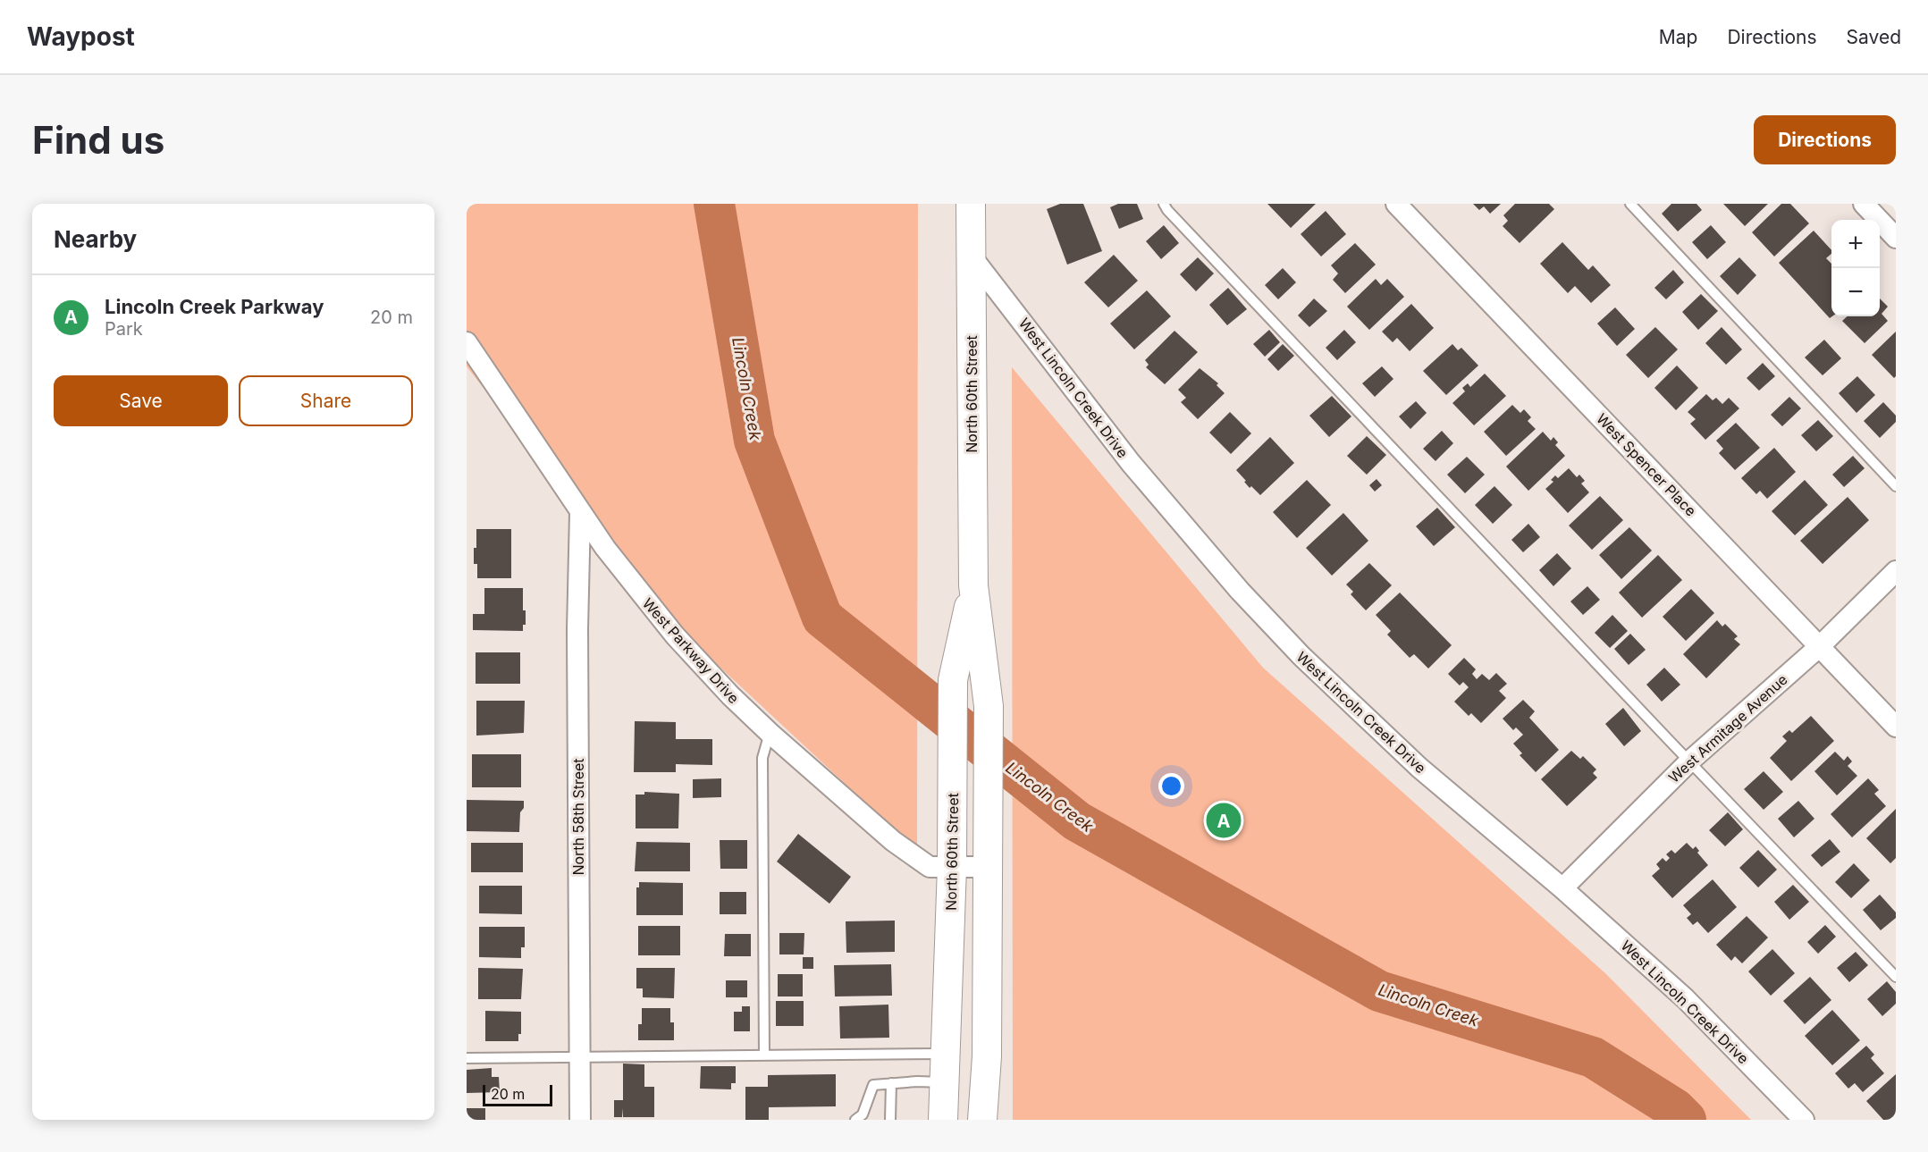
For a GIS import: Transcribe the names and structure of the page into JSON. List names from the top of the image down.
{
  "streets": {
    "main road": ["North 60th Street"],
    "street": [
      "West Lincoln Creek Drive",
      "West Spencer Place",
      "West Parkway Drive",
      "West Armitage Avenue",
      "North 58th Street"
    ]
  },
  "crossings": [
    ["West Lincoln Creek Drive", "North 60th Street"],
    ["West Lincoln Creek Drive", "West Armitage Avenue"],
    ["North 60th Street", "West Parkway Drive"],
    ["West Spencer Place", "West Armitage Avenue"],
    ["West Parkway Drive", "North 58th Street"]
  ],
  "water": ["Lincoln Creek"],
  "scale_bar": "20 m",
  "page": {
    "header": "Waypost",
    "nav": ["Map", "Directions", "Saved"],
    "buttons": [
      "Directions",
      ["Save", "Share"]
    ],
    "title": "Find us",
    "heading": "Nearby",
    "map_buttons": ["+", "−"],
    "list": [
      {
        "mark": "A",
        "name": "Lincoln Creek Parkway",
        "note": "Park",
        "value": "20 m"
      }
    ],
    "pins": "A",
    "scale": "20 m"
  }
}
